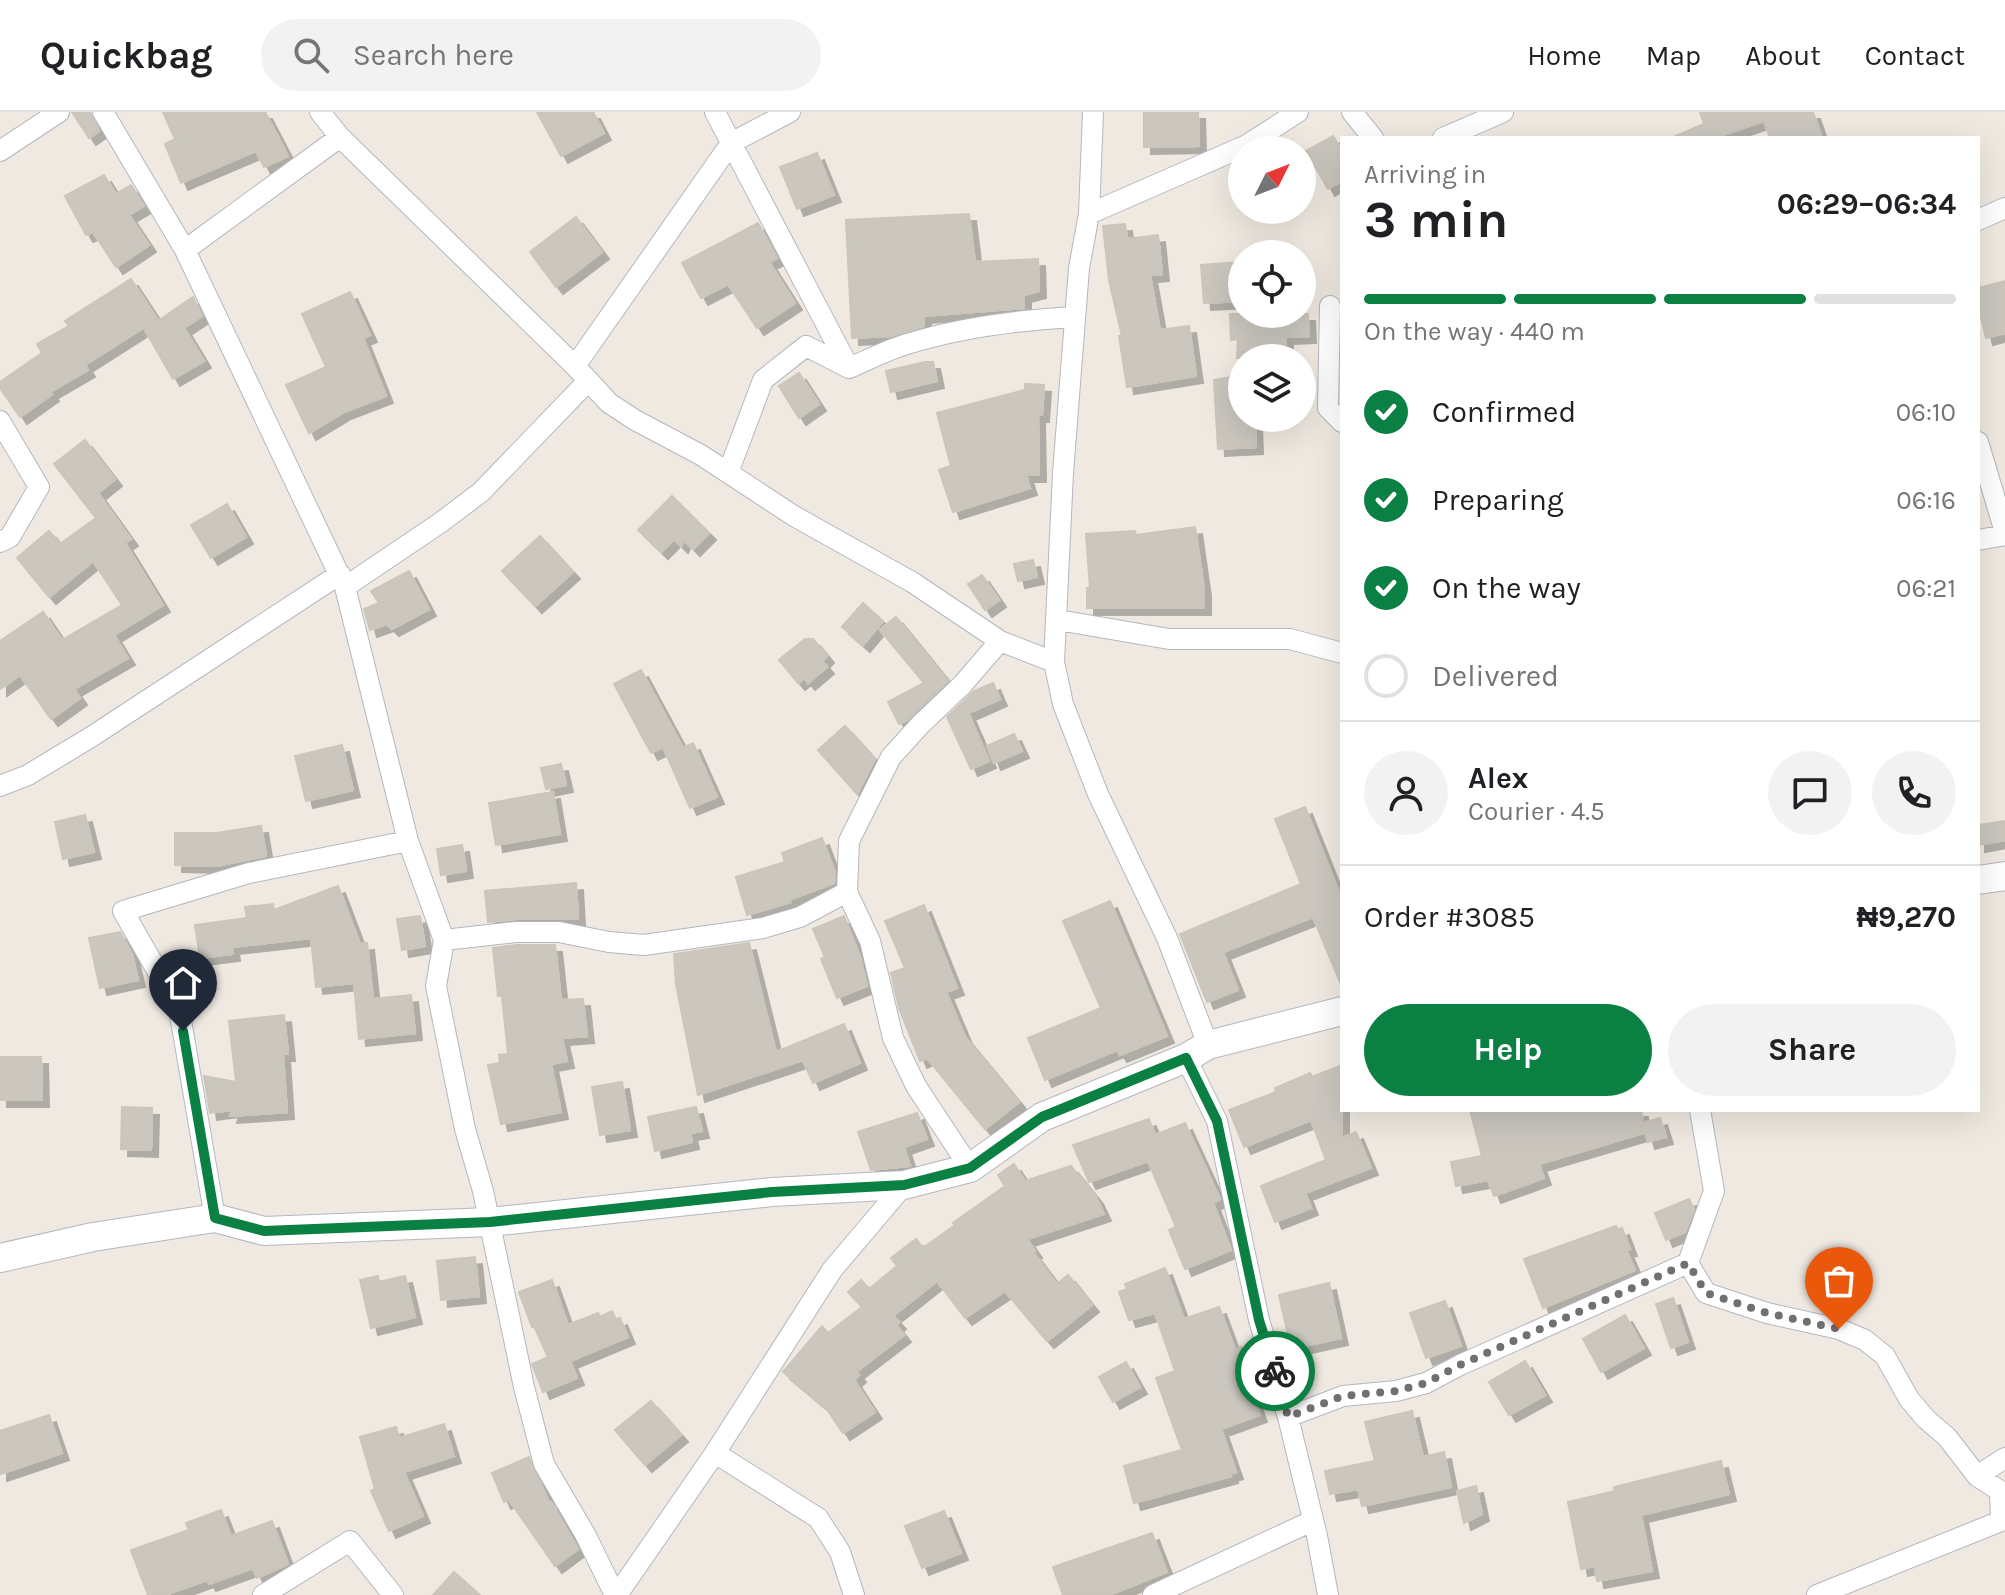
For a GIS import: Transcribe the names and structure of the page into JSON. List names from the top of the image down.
{
  "north": "top right",
  "page": {
    "header": "Quickbag",
    "search": "Search here",
    "nav": [
      "Home",
      "Map",
      "About",
      "Contact"
    ],
    "heading": ["3 min", "Arriving in", "06:29–06:34"],
    "panel": [
      "Alex",
      "Courier · 4.5",
      "Order #3085",
      "₦9,270"
    ],
    "bar": "On the way · 440 m",
    "list": [
      ["Confirmed", "06:10"],
      ["Preparing", "06:16"],
      ["On the way", "06:21"],
      "Delivered"
    ],
    "buttons": ["Help", "Share"]
  }
}
